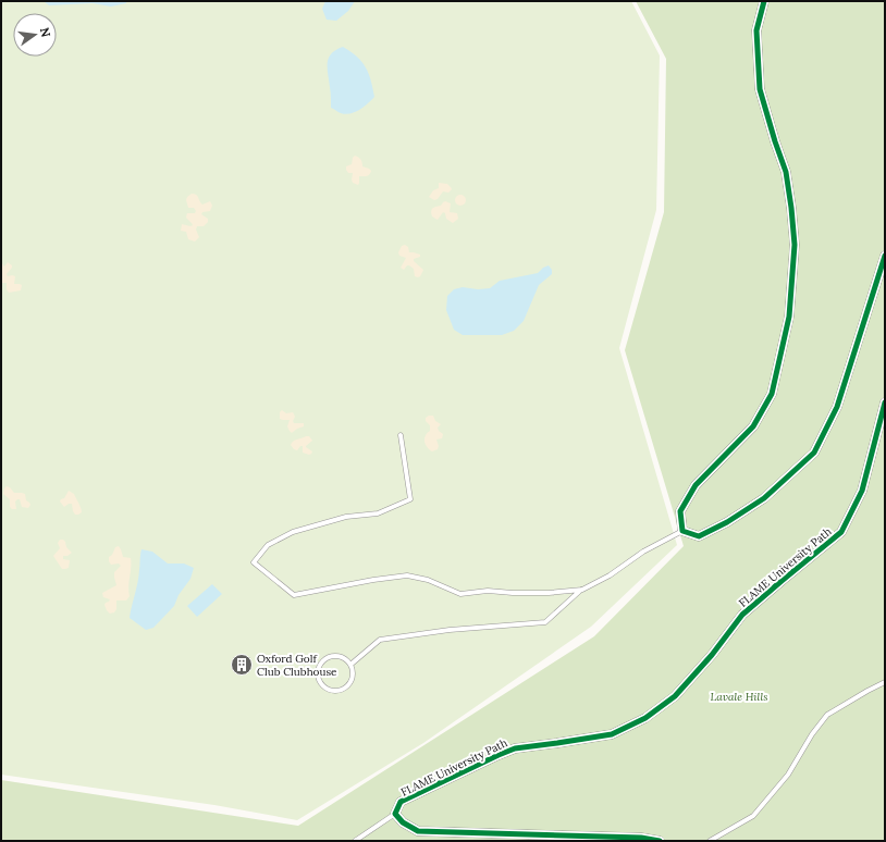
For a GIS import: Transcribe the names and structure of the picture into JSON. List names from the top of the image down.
{
  "streets": {
    "street": ["FLAME University Path"]
  },
  "parks": ["Lavale Hills"],
  "places": {
    "building": ["Oxford Golf Club Clubhouse"]
  },
  "north": "right"
}
